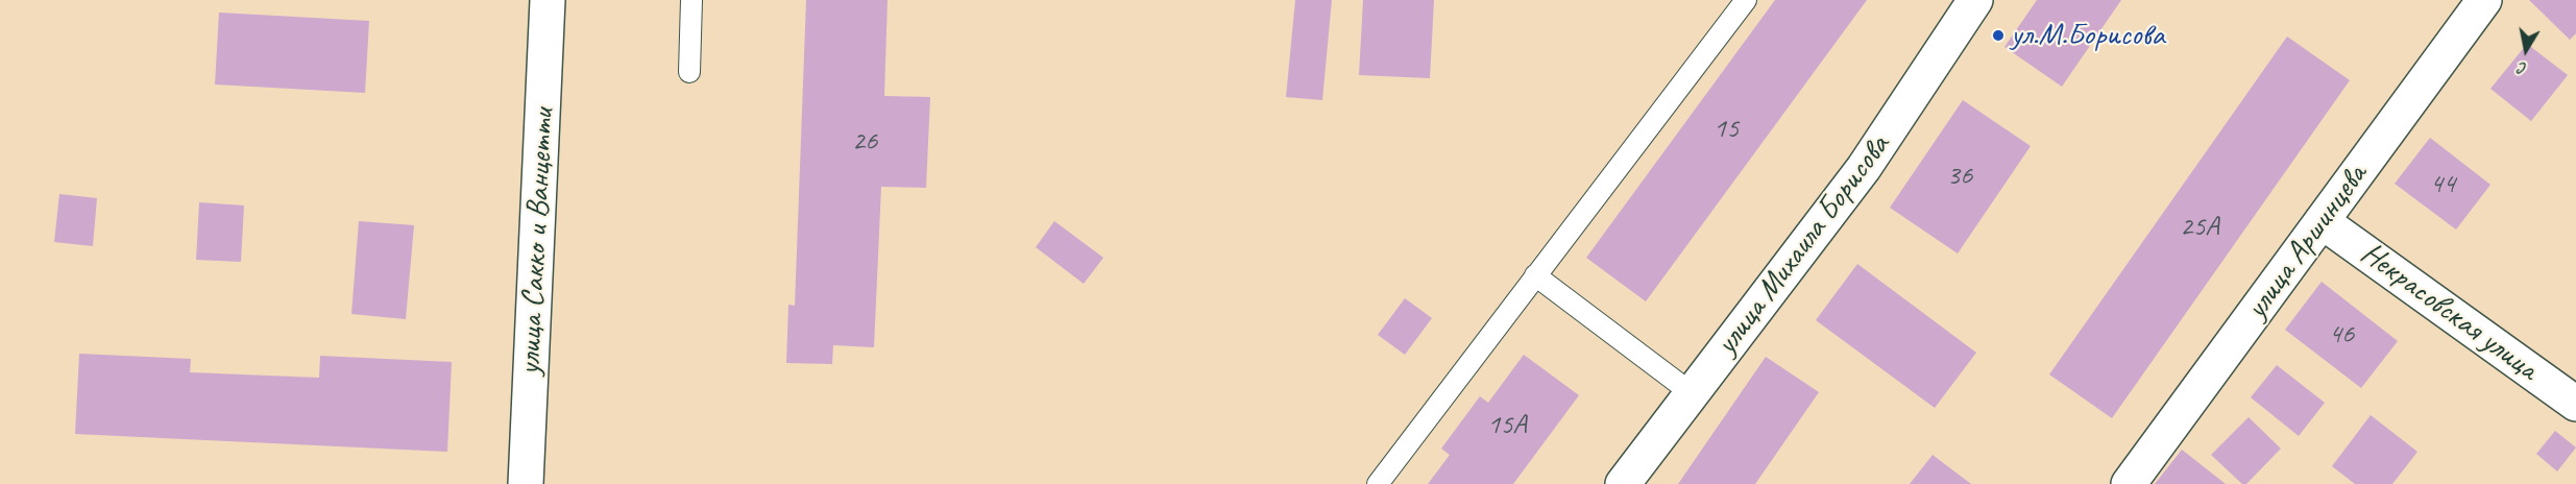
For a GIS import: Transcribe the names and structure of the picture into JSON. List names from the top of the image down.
{
  "streets": {
    "street": [
      "улица Сакко и Ванцетти",
      "улица Аршинцева",
      "улица Михаила Борисова",
      "Некрасовская улица"
    ]
  },
  "crossings": [
    ["улица Аршинцева", "Некрасовская улица"]
  ],
  "places": ["ул.М.Борисова"],
  "house_numbers": [
    "15",
    "26",
    "36",
    "44",
    "25А",
    "46",
    "15А"
  ],
  "north": "bottom"
}
